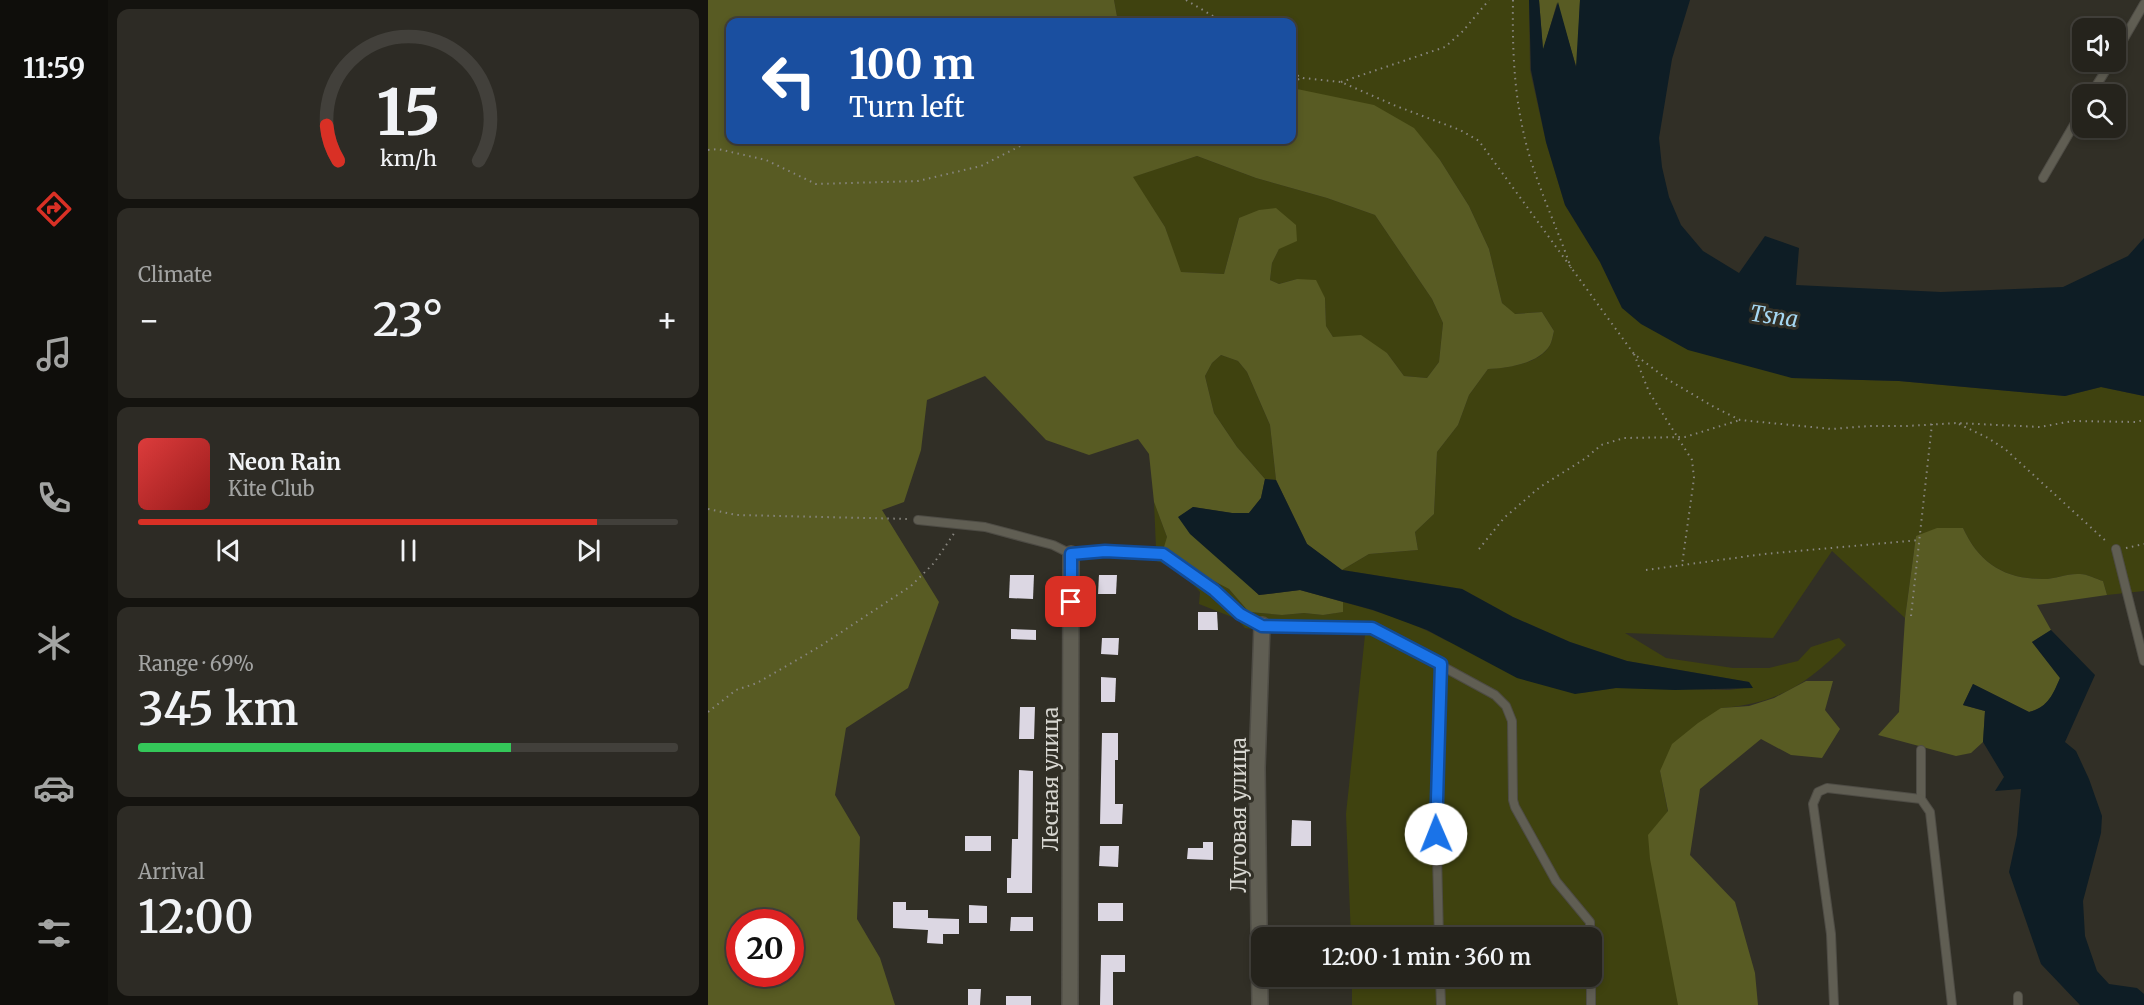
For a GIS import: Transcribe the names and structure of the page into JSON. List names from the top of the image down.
{
  "streets": {
    "street": ["Лесная улица", "Луговая улица"]
  },
  "water": ["Tsna"],
  "page": {
    "tabs": "11:59",
    "turn": ["100 m", "Turn left"],
    "tile": [
      "Climate",
      ["Range · 69%", "345 km"],
      ["Arrival", "12:00"]
    ],
    "heat": ["−", "23°", "+"],
    "song": ["Neon Rain", "Kite Club"],
    "limit": "20",
    "trip": "12:00 · 1 min · 360 m",
    "gauge": ["15", "km/h"]
  }
}
